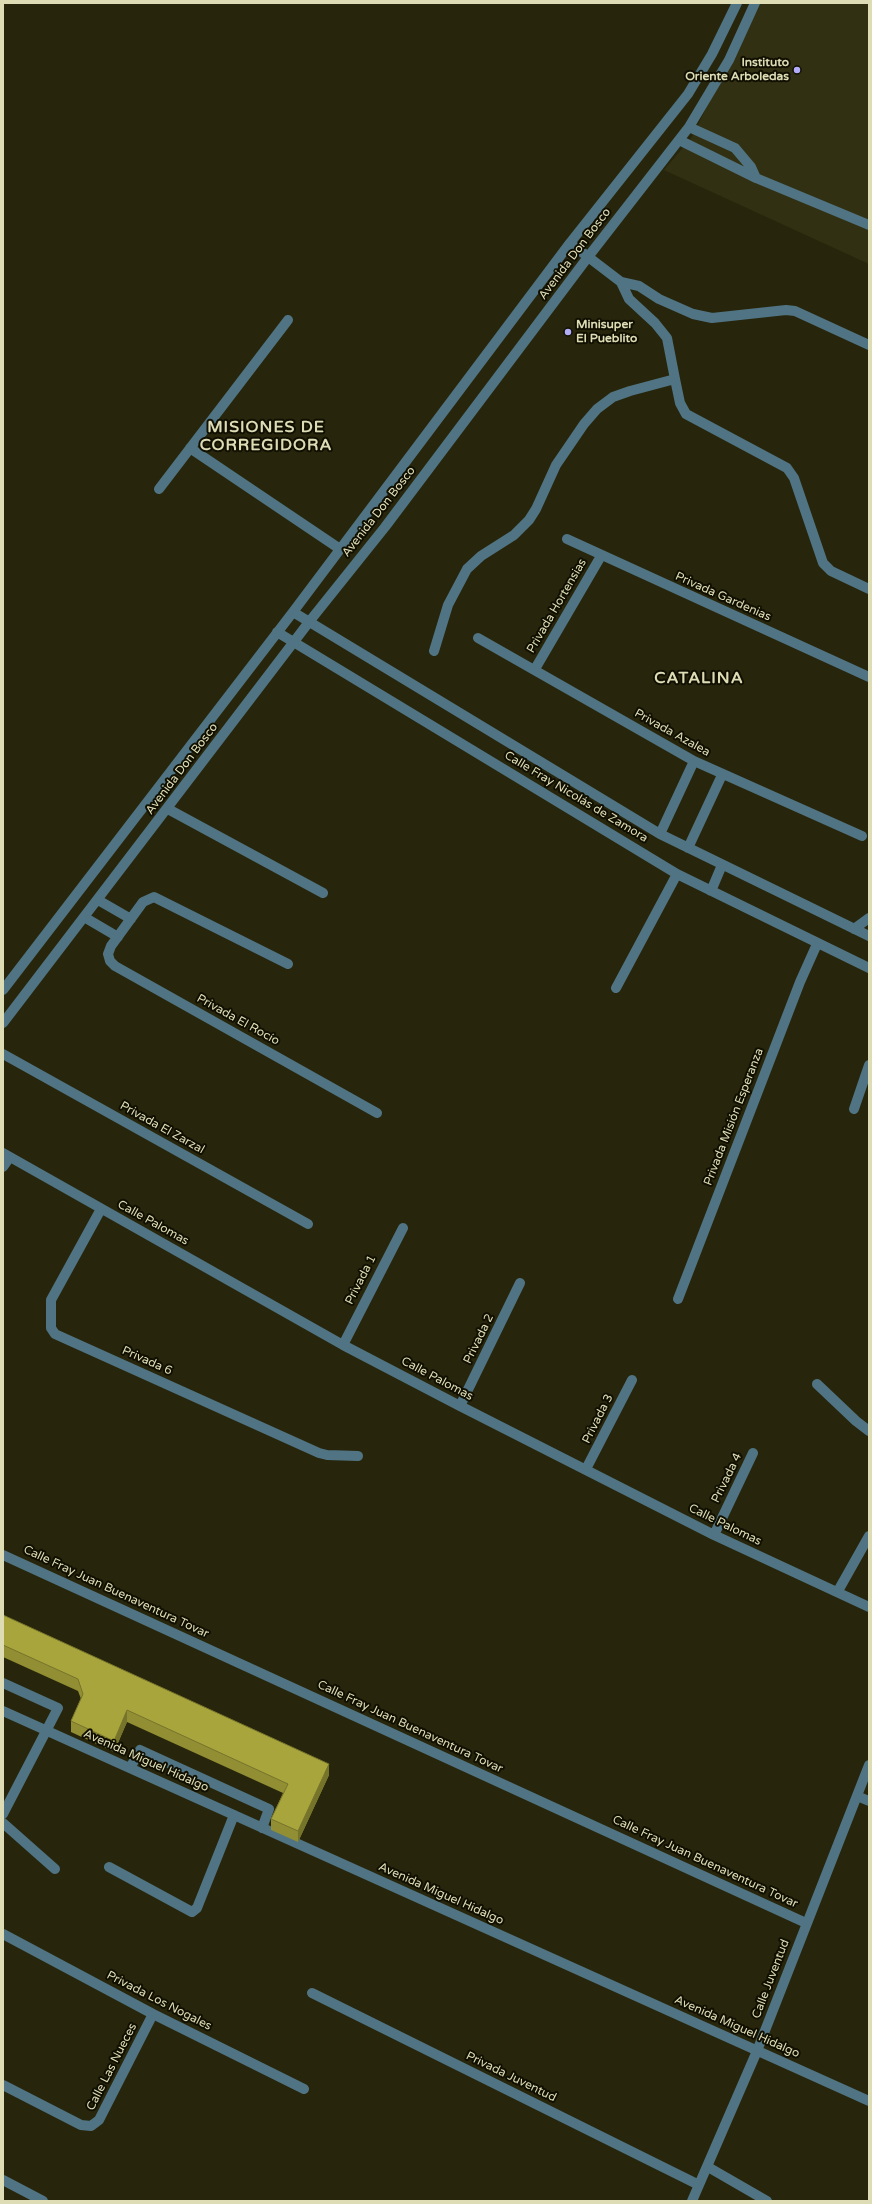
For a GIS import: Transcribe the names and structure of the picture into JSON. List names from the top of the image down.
{
  "streets": {
    "street": [
      "Avenida Don Bosco",
      "Privada Gardenias",
      "Privada Hortensias",
      "Privada Azalea",
      "Calle Fray Nicolás de Zamora",
      "Privada El Rocío",
      "Privada Misión Esperanza",
      "Privada El Zarzal",
      "Calle Palomas",
      "Privada 1",
      "Privada 2",
      "Privada 6",
      "Privada 3",
      "Privada 4",
      "Calle Fray Juan Buenaventura Tovar",
      "Avenida Miguel Hidalgo",
      "Calle Juventud",
      "Privada Los Nogales",
      "Calle Las Nueces",
      "Privada Juventud"
    ]
  },
  "crossings": [
    ["Avenida Don Bosco", "Calle Fray Nicolás de Zamora"],
    ["Privada Gardenias", "Privada Hortensias"],
    ["Privada Hortensias", "Privada Azalea"],
    ["Calle Fray Nicolás de Zamora", "Privada Misión Esperanza"],
    ["Calle Palomas", "Privada 1"],
    ["Calle Palomas", "Privada 2"],
    ["Calle Palomas", "Privada 6"],
    ["Calle Palomas", "Privada 3"],
    ["Calle Palomas", "Privada 4"],
    ["Calle Fray Juan Buenaventura Tovar", "Calle Juventud"],
    ["Avenida Miguel Hidalgo", "Calle Juventud"],
    ["Calle Juventud", "Privada Juventud"],
    ["Privada Los Nogales", "Calle Las Nueces"]
  ],
  "districts": ["MISIONES DE CORREGIDORA", "CATALINA"],
  "places": ["Instituto Oriente Arboledas", "Minisuper El Pueblito"]
}
